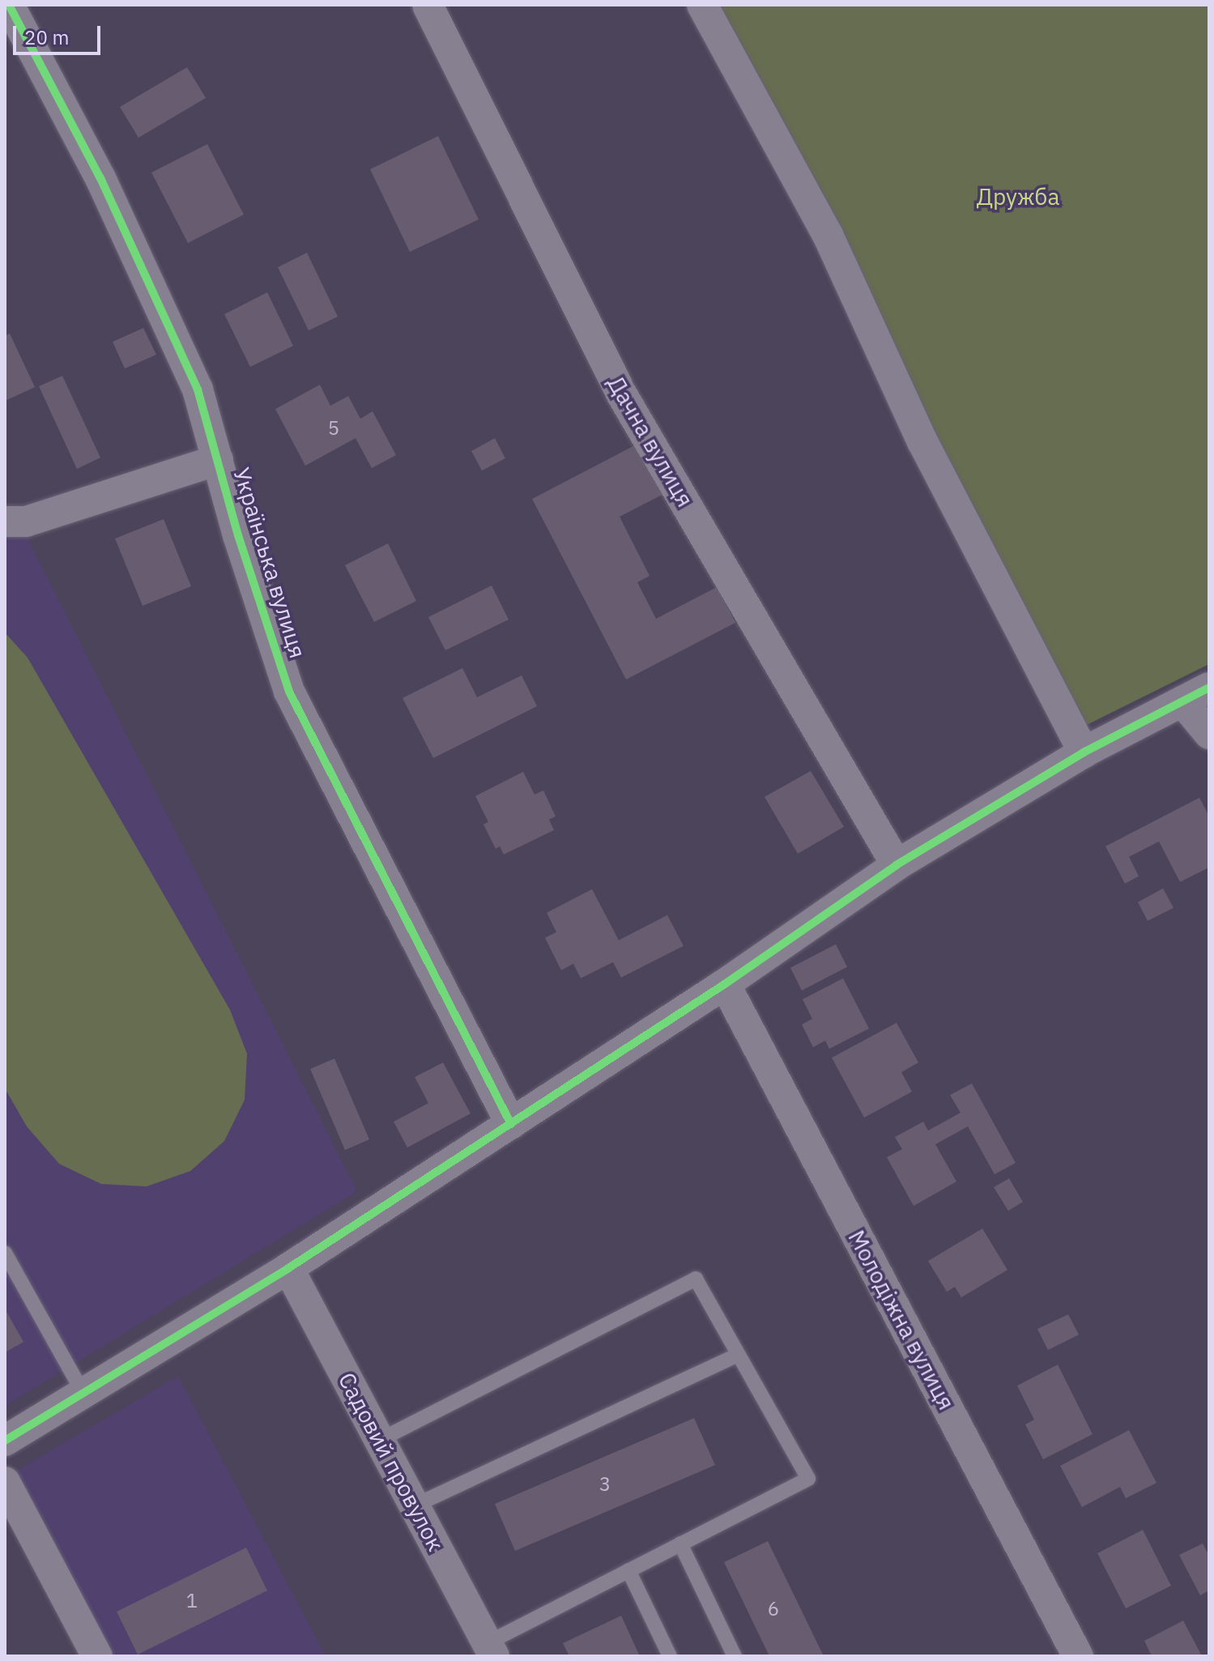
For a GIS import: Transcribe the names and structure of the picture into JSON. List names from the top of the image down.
{
  "streets": {
    "street": [
      "Дачна вулиця",
      "Українська вулиця",
      "Молодіжна вулиця",
      "Садовий провулок"
    ]
  },
  "parks": ["Дружба"],
  "house_numbers": [
    "5",
    "3",
    "1",
    "6"
  ],
  "scale_bar": "20 m"
}
